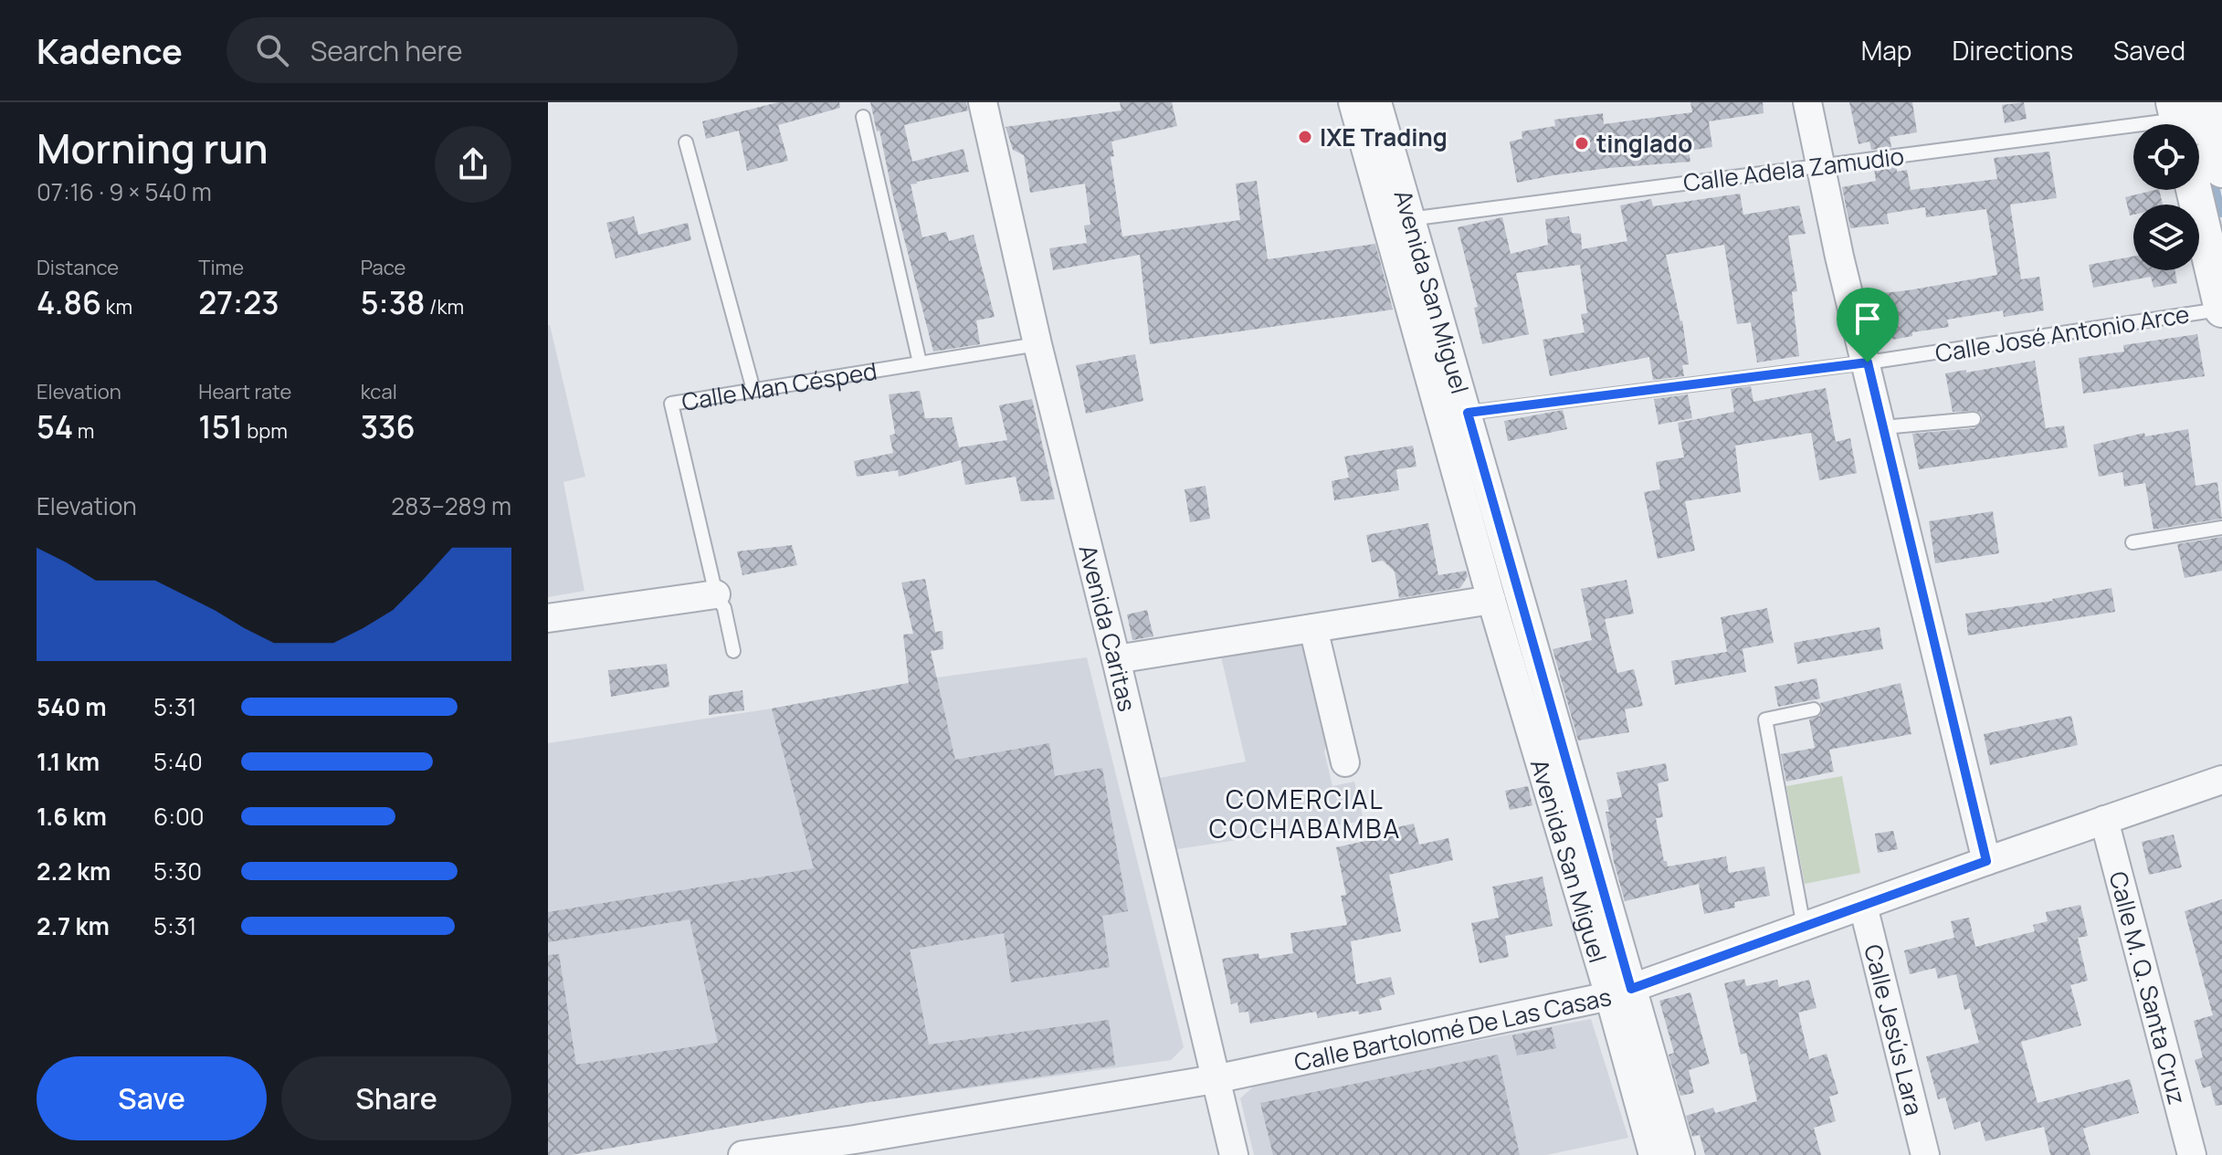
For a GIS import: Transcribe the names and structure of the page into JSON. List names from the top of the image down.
{
  "streets": {
    "street": [
      "Avenida San Miguel",
      "Avenida Caritas",
      "Calle M. Q. Santa Cruz",
      "Calle Bartolomé De Las Casas",
      "Calle Jesús Lara"
    ],
    "lane": ["Calle Adela Zamudio", "Calle José Antonio Arce", "Calle Man Césped"]
  },
  "crossings": [
    ["Calle Adela Zamudio", "Avenida San Miguel"],
    ["Avenida San Miguel", "Calle José Antonio Arce"],
    ["Avenida San Miguel", "Calle Bartolomé De Las Casas"],
    ["Calle Man Césped", "Avenida Caritas"],
    ["Avenida Caritas", "Calle Bartolomé De Las Casas"],
    ["Calle M. Q. Santa Cruz", "Calle Bartolomé De Las Casas"],
    ["Calle Bartolomé De Las Casas", "Calle Jesús Lara"]
  ],
  "districts": ["COMERCIAL COCHABAMBA"],
  "places": ["IXE Trading", "tinglado"],
  "page": {
    "header": "Kadence",
    "search": "Search here",
    "nav": ["Map", "Directions", "Saved"],
    "heading": ["Morning run", "07:16 · 9 × 540 m"],
    "stats": [
      ["Distance", "4.86 km"],
      ["Time", "27:23"],
      ["Pace", "5:38 /km"],
      ["Elevation", "54 m"],
      ["Heart rate", "151 bpm"],
      ["kcal", "336"]
    ],
    "chart": ["Elevation", "283–289 m"],
    "list": [
      {
        "name": "540 m",
        "note": "5:31"
      },
      {
        "name": "1.1 km",
        "note": "5:40"
      },
      {
        "name": "1.6 km",
        "note": "6:00"
      },
      {
        "name": "2.2 km",
        "note": "5:30"
      },
      {
        "name": "2.7 km",
        "note": "5:31"
      }
    ],
    "buttons": ["Save", "Share"]
  }
}
